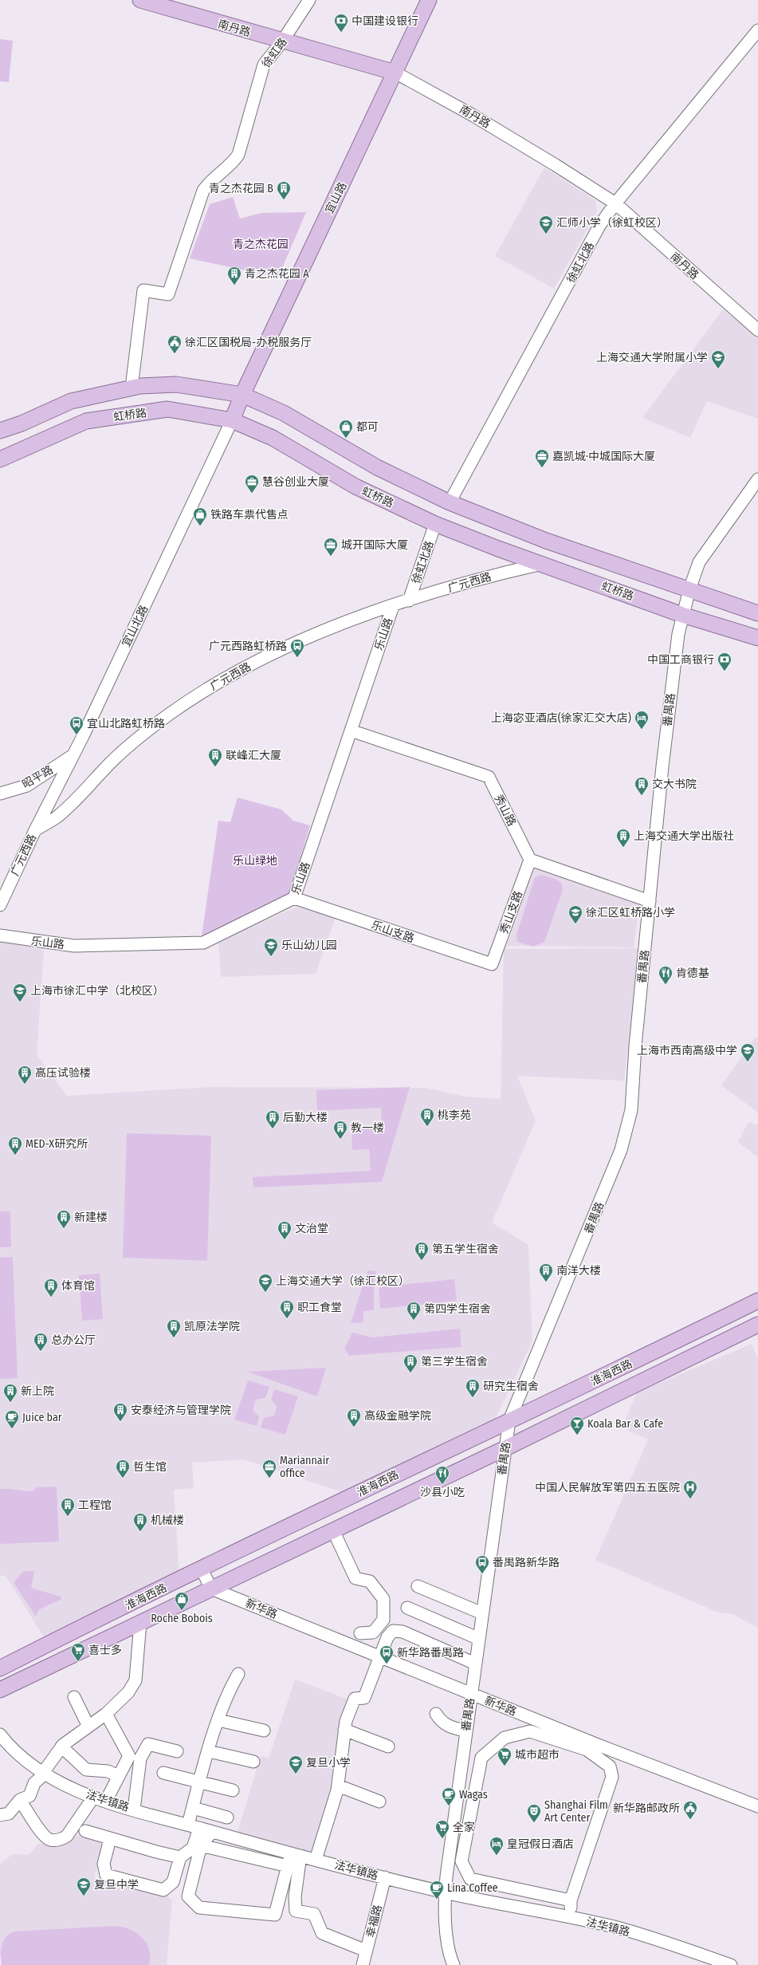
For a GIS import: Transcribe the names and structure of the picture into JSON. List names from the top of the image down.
{
  "streets": {
    "main road": [
      "南丹路",
      "宜山路",
      "虹桥路",
      "淮海西路"
    ],
    "street": [
      "徐虹路",
      "徐虹北路",
      "广元西路",
      "宜山北路",
      "乐山路",
      "番禺路",
      "昭平路",
      "秀山路",
      "秀山支路",
      "乐山支路",
      "新华路",
      "法华镇路",
      "幸福路"
    ]
  },
  "crossings": [
    ["南丹路", "徐虹路"],
    ["南丹路", "宜山路"],
    ["南丹路", "徐虹北路"],
    ["宜山路", "虹桥路"],
    ["宜山路", "宜山北路"],
    ["徐虹北路", "虹桥路"],
    ["徐虹北路", "广元西路"],
    ["虹桥路", "广元西路"],
    ["虹桥路", "宜山北路"],
    ["虹桥路", "番禺路"],
    ["广元西路", "宜山北路"],
    ["广元西路", "乐山路"],
    ["宜山北路", "昭平路"],
    ["乐山路", "秀山路"],
    ["乐山路", "乐山支路"],
    ["番禺路", "淮海西路"],
    ["番禺路", "新华路"],
    ["番禺路", "法华镇路"],
    ["秀山路", "秀山支路"],
    ["秀山支路", "乐山支路"],
    ["淮海西路", "新华路"],
    ["法华镇路", "幸福路"]
  ],
  "parks": ["青之杰花园", "乐山绿地"],
  "places": {
    "bank": ["中国建设银行", "中国工商银行"],
    "building": [
      "青之杰花园 B",
      "青之杰花园 A",
      "联峰汇大厦",
      "交大书院",
      "上海交通大学出版社",
      "高压试验楼",
      "桃李苑",
      "后勤大楼",
      "教一楼",
      "MED-X研究所",
      "新建楼",
      "文治堂",
      "第五学生宿舍",
      "南洋大楼",
      "体育馆",
      "职工食堂",
      "第四学生宿舍",
      "凯原法学院",
      "总办公厅",
      "第三学生宿舍",
      "研究生宿舍",
      "新上院",
      "安泰经济与管理学院",
      "高级金融学院",
      "哲生馆",
      "工程馆",
      "机械楼"
    ],
    "school or university": [
      "汇师小学（徐虹校区）",
      "上海交通大学附属小学",
      "徐汇区虹桥路小学",
      "乐山幼儿园",
      "上海市徐汇中学（北校区）",
      "上海市西南高级中学",
      "上海交通大学（徐汇校区）",
      "复旦小学",
      "复旦中学"
    ],
    "public building": ["徐汇区国税局-办税服务厅", "新华路邮政所"],
    "shop": ["都可", "铁路车票代售点", "Roche Bobois"],
    "office": [
      "嘉凯城·中城国际大厦",
      "慧谷创业大厦",
      "城开国际大厦",
      "Mariannair office"
    ],
    "bus stop": [
      "广元西路虹桥路",
      "宜山北路虹桥路",
      "番禺路新华路",
      "新华路番禺路"
    ],
    "hotel": ["上海宓亚酒店(徐家汇交大店)", "皇冠假日酒店"],
    "restaurant": ["肯德基", "沙县小吃"],
    "cafe": ["Juice bar", "Wagas", "Lina Coffee"],
    "bar": ["Koala Bar & Cafe"],
    "hospital": ["中国人民解放军第四五五医院"],
    "supermarket": ["喜士多", "城市超市", "全家"],
    "theatre": ["Shanghai Film Art Center"]
  }
}
